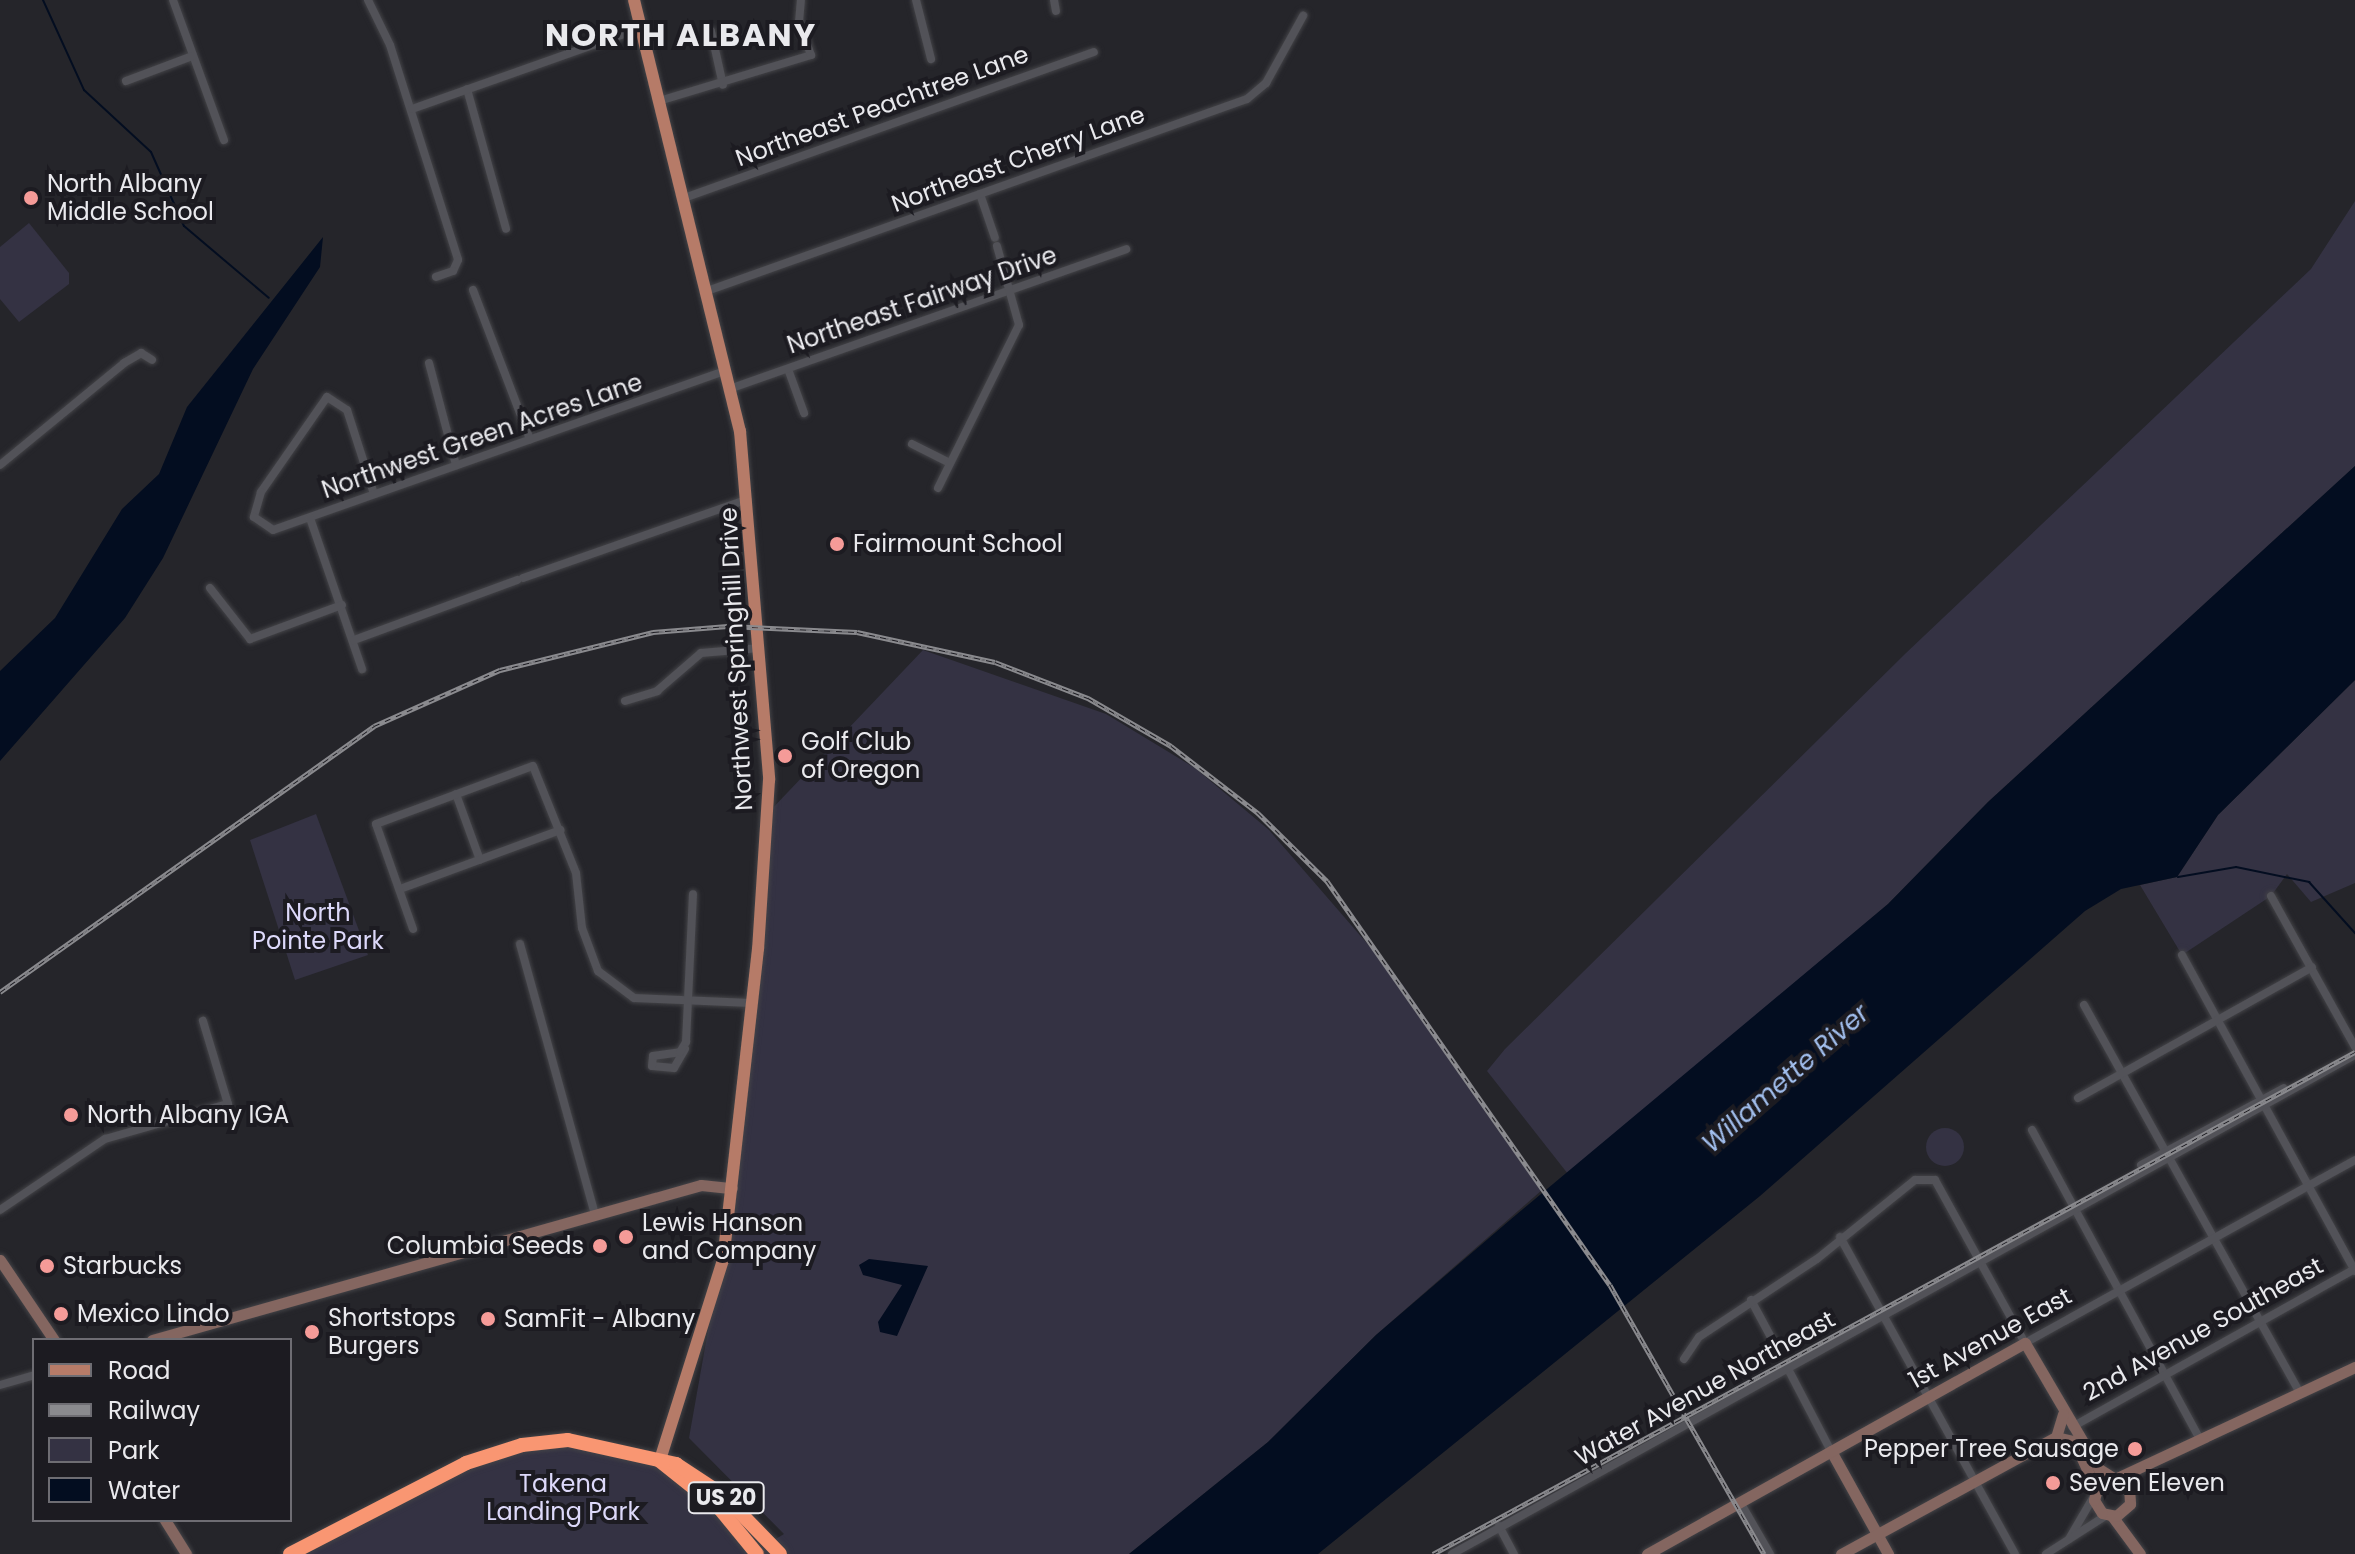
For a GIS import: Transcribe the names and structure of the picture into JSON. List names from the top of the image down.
{
  "streets": {
    "highway": ["US 20"],
    "main road": ["Northwest Springhill Drive", "2nd Avenue Southeast", "1st Avenue East"],
    "street": [
      "Northeast Peachtree Lane",
      "Northeast Cherry Lane",
      "Northeast Fairway Drive",
      "Northwest Green Acres Lane",
      "Water Avenue Northeast"
    ]
  },
  "crossings": [
    ["Northeast Peachtree Lane", "Northwest Springhill Drive"],
    ["Northeast Cherry Lane", "Northwest Springhill Drive"],
    ["Northeast Fairway Drive", "Northwest Springhill Drive"],
    ["Northwest Green Acres Lane", "Northwest Springhill Drive"],
    ["Northwest Springhill Drive", "US 20"]
  ],
  "districts": ["NORTH ALBANY"],
  "water": ["Willamette River"],
  "parks": ["North Pointe Park", "Takena Landing Park"],
  "places": [
    "North Albany Middle School",
    "Fairmount School",
    "Golf Club of Oregon",
    "North Albany IGA",
    "Lewis Hanson and Company",
    "Columbia Seeds",
    "Starbucks",
    "Mexico Lindo",
    "SamFit - Albany",
    "Shortstops Burgers",
    "Pepper Tree Sausage",
    "Seven Eleven"
  ],
  "legend": [
    "Road",
    "Railway",
    "Park",
    "Water"
  ]
}
